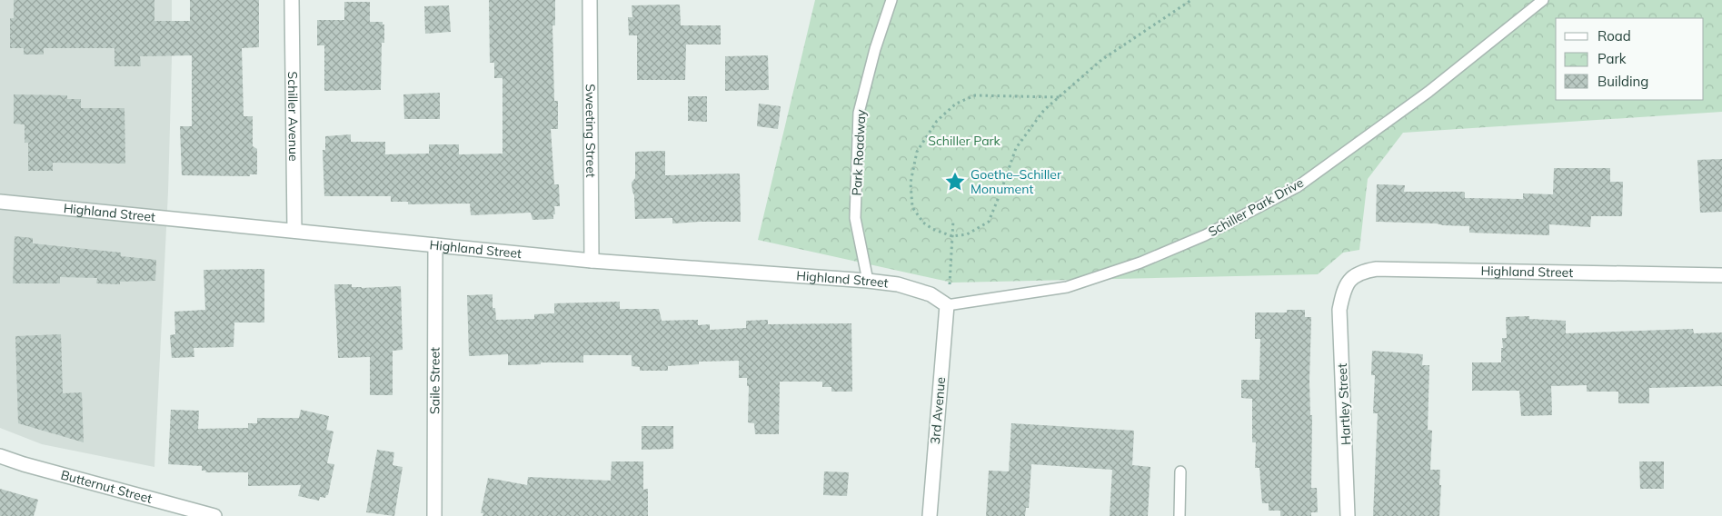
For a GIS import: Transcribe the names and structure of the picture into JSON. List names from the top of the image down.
{
  "streets": {
    "street": [
      "Schiller Avenue",
      "Sweeting Street",
      "Highland Street",
      "Saile Street",
      "Hartley Street",
      "3rd Avenue",
      "Butternut Street"
    ],
    "lane": ["Park Roadway", "Schiller Park Drive"]
  },
  "crossings": [
    ["Schiller Avenue", "Highland Street"],
    ["Sweeting Street", "Highland Street"],
    ["Park Roadway", "Highland Street"],
    ["Schiller Park Drive", "Highland Street"],
    ["Schiller Park Drive", "3rd Avenue"],
    ["Highland Street", "Saile Street"],
    ["Highland Street", "Hartley Street"],
    ["Highland Street", "3rd Avenue"]
  ],
  "parks": ["Schiller Park"],
  "places": {
    "place": ["Goethe–Schiller Monument"]
  },
  "legend": ["Road", "Park", "Building"]
}
